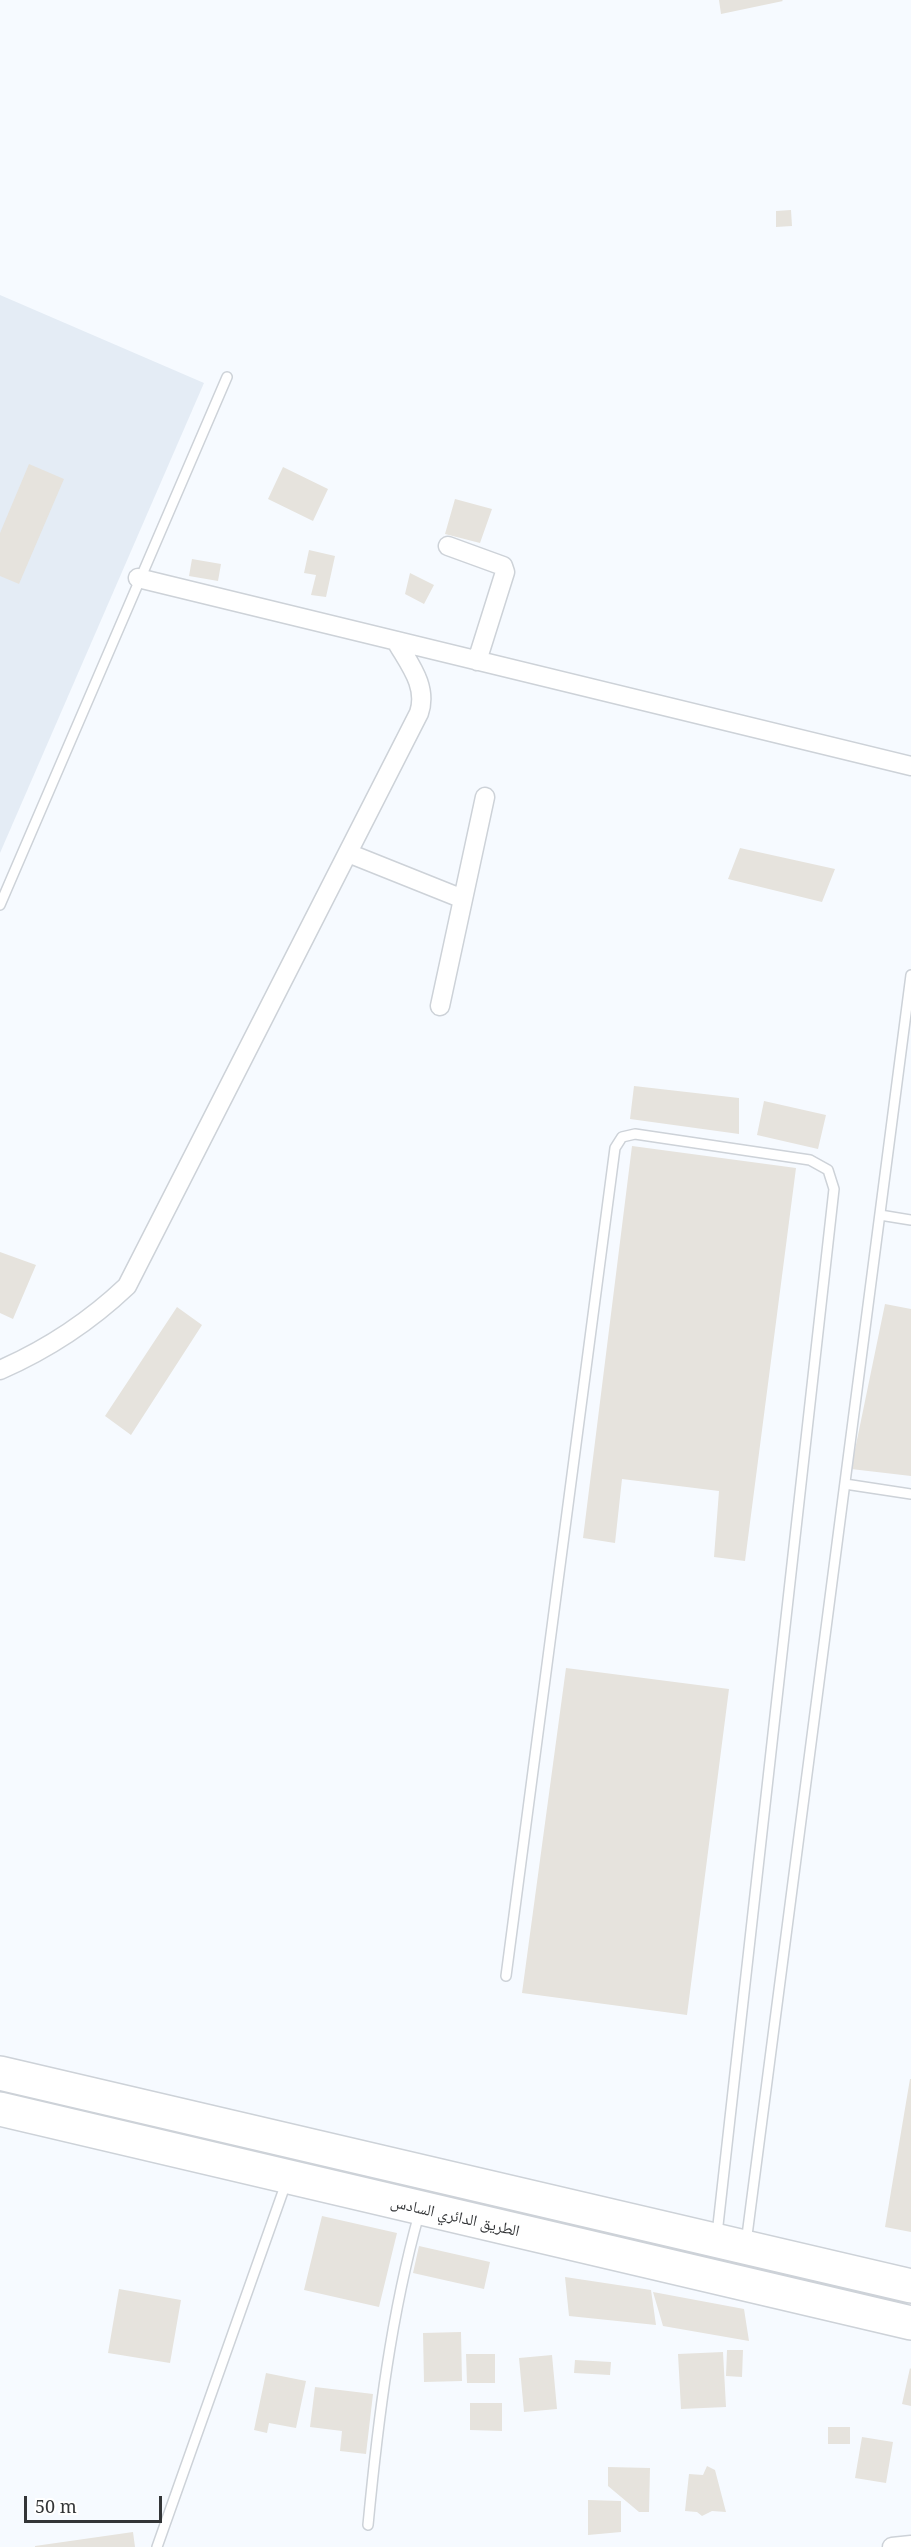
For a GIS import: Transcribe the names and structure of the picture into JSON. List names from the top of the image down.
{
  "streets": {
    "highway": ["الطريق الدائري السادس"]
  },
  "scale_bar": "50 m"
}
